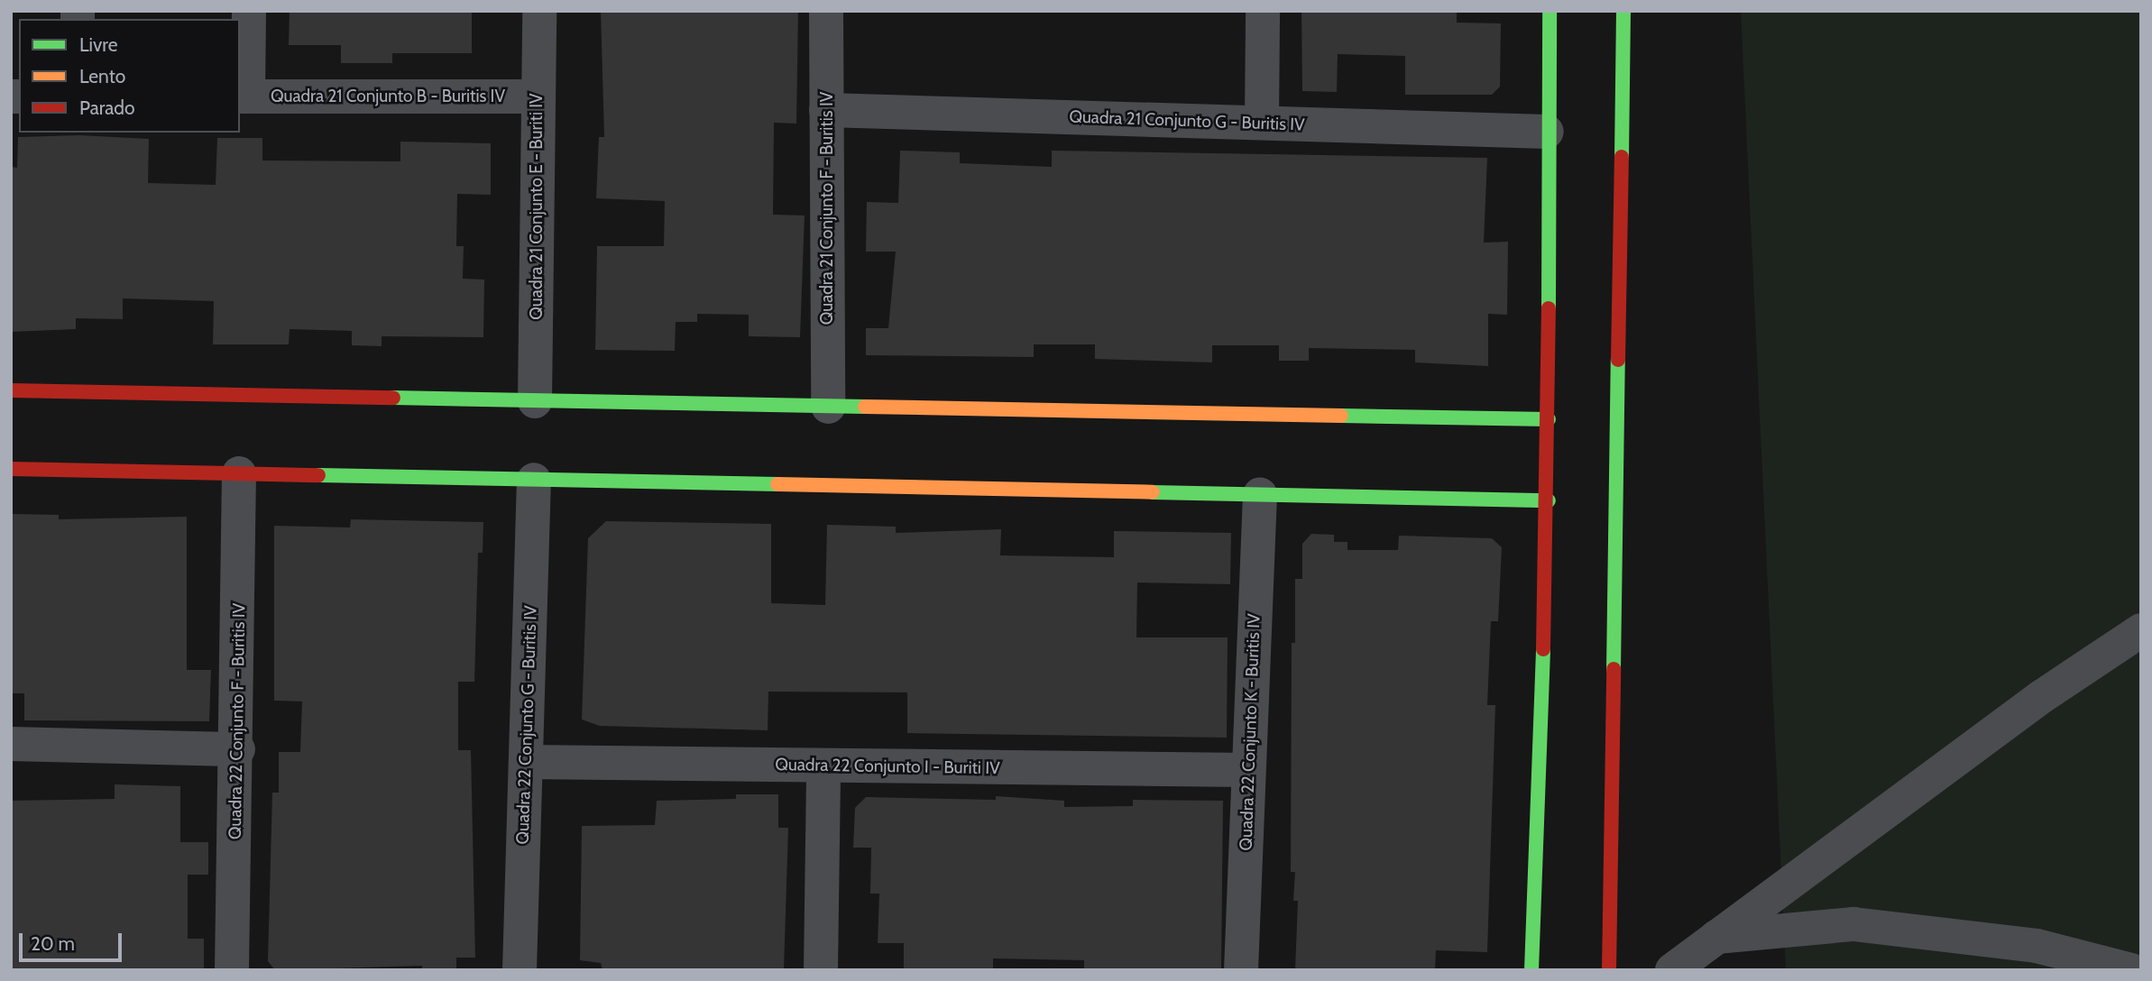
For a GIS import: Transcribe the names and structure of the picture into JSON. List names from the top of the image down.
{
  "streets": {
    "street": [
      "Quadra 21 Conjunto B - Buritis IV",
      "Quadra 21 Conjunto G - Buritis IV",
      "Quadra 21 Conjunto E - Buriti IV",
      "Quadra 21 Conjunto F - Buritis IV",
      "Quadra 22 Conjunto F - Buritis IV",
      "Quadra 22 Conjunto G - Buritis IV",
      "Quadra 22 Conjunto K - Buritis IV",
      "Quadra 22 Conjunto I - Buriti IV"
    ]
  },
  "crossings": [
    ["Quadra 21 Conjunto B - Buritis IV", "Quadra 21 Conjunto E - Buriti IV"],
    ["Quadra 21 Conjunto G - Buritis IV", "Quadra 21 Conjunto F - Buritis IV"],
    ["Quadra 22 Conjunto G - Buritis IV", "Quadra 22 Conjunto I - Buriti IV"],
    ["Quadra 22 Conjunto K - Buritis IV", "Quadra 22 Conjunto I - Buriti IV"]
  ],
  "legend": ["Livre", "Lento", "Parado"],
  "scale_bar": "20 m"
}
